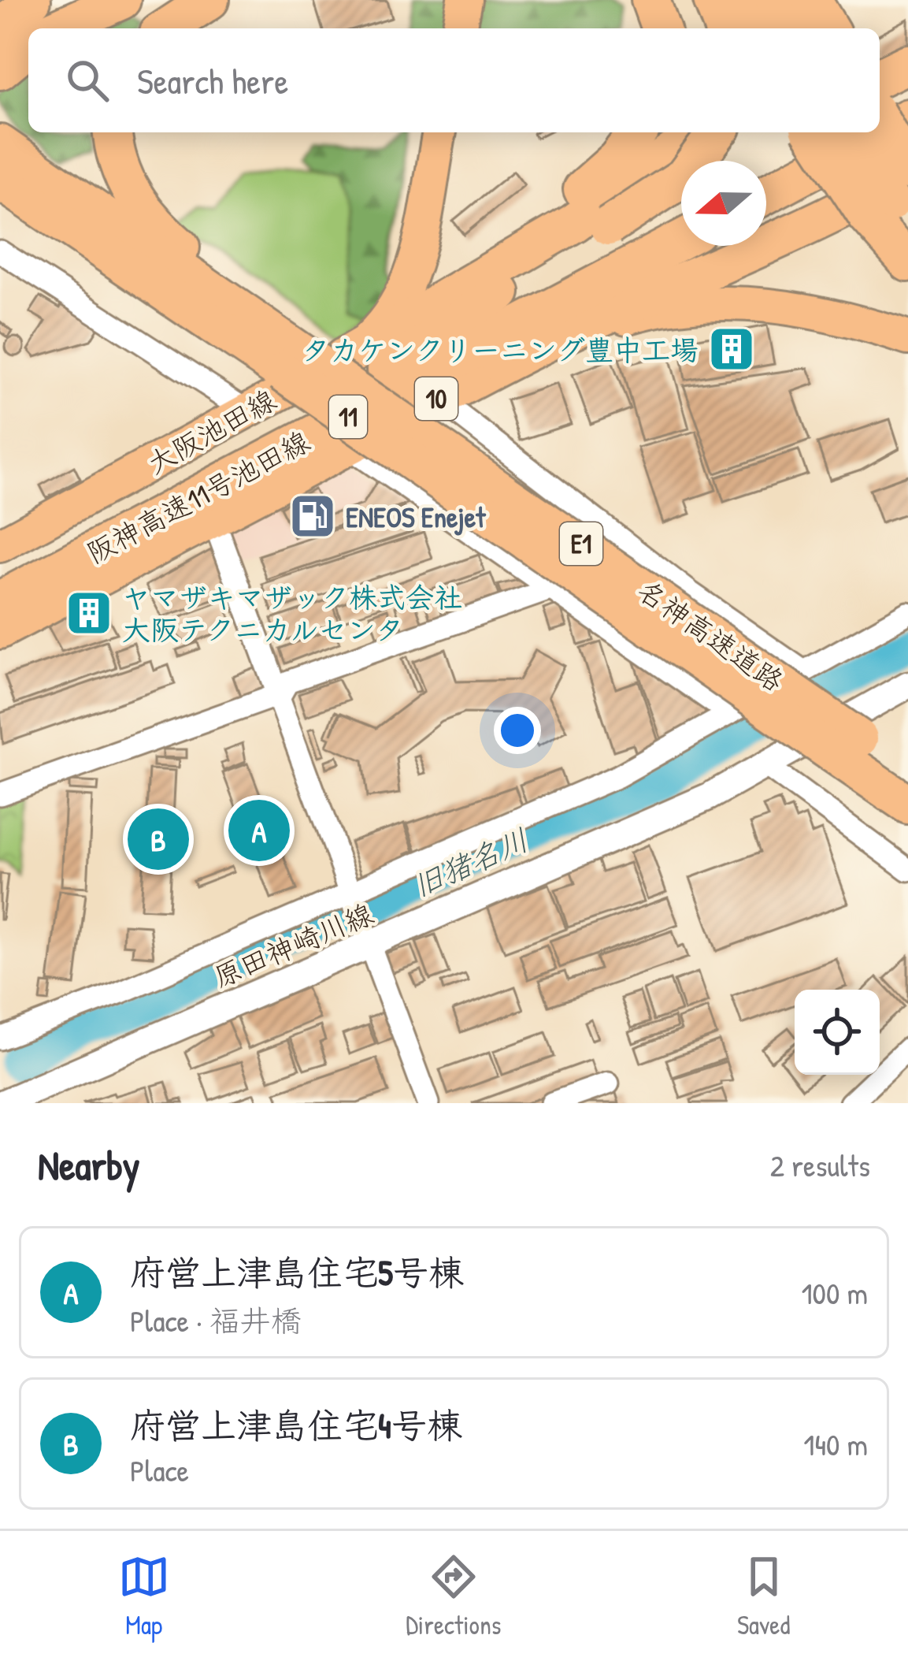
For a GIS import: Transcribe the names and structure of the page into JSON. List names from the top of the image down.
{
  "streets": {
    "highway": [
      "11",
      "阪神高速11号池田線",
      "E1",
      "名神高速道路"
    ],
    "main road": ["10", "大阪池田線"],
    "street": ["原田神崎川線"]
  },
  "crossings": [
    ["大阪池田線", "名神高速道路"]
  ],
  "water": ["旧猪名川"],
  "places": {
    "building": ["タカケンクリーニング豊中工場", "ヤマザキマザック株式会社 大阪テクニカルセンタ"],
    "fuel station": ["ENEOS Enejet"]
  },
  "north": "left",
  "page": {
    "search": "Search here",
    "pins": ["A", "B"],
    "heading": ["Nearby", "2 results"],
    "list": [
      {
        "mark": "A",
        "name": "府営上津島住宅5号棟",
        "note": "Place · 福井橋",
        "value": "100 m"
      },
      {
        "mark": "B",
        "name": "府営上津島住宅4号棟",
        "note": "Place",
        "value": "140 m"
      }
    ],
    "nav": ["Map", "Directions", "Saved"]
  }
}
